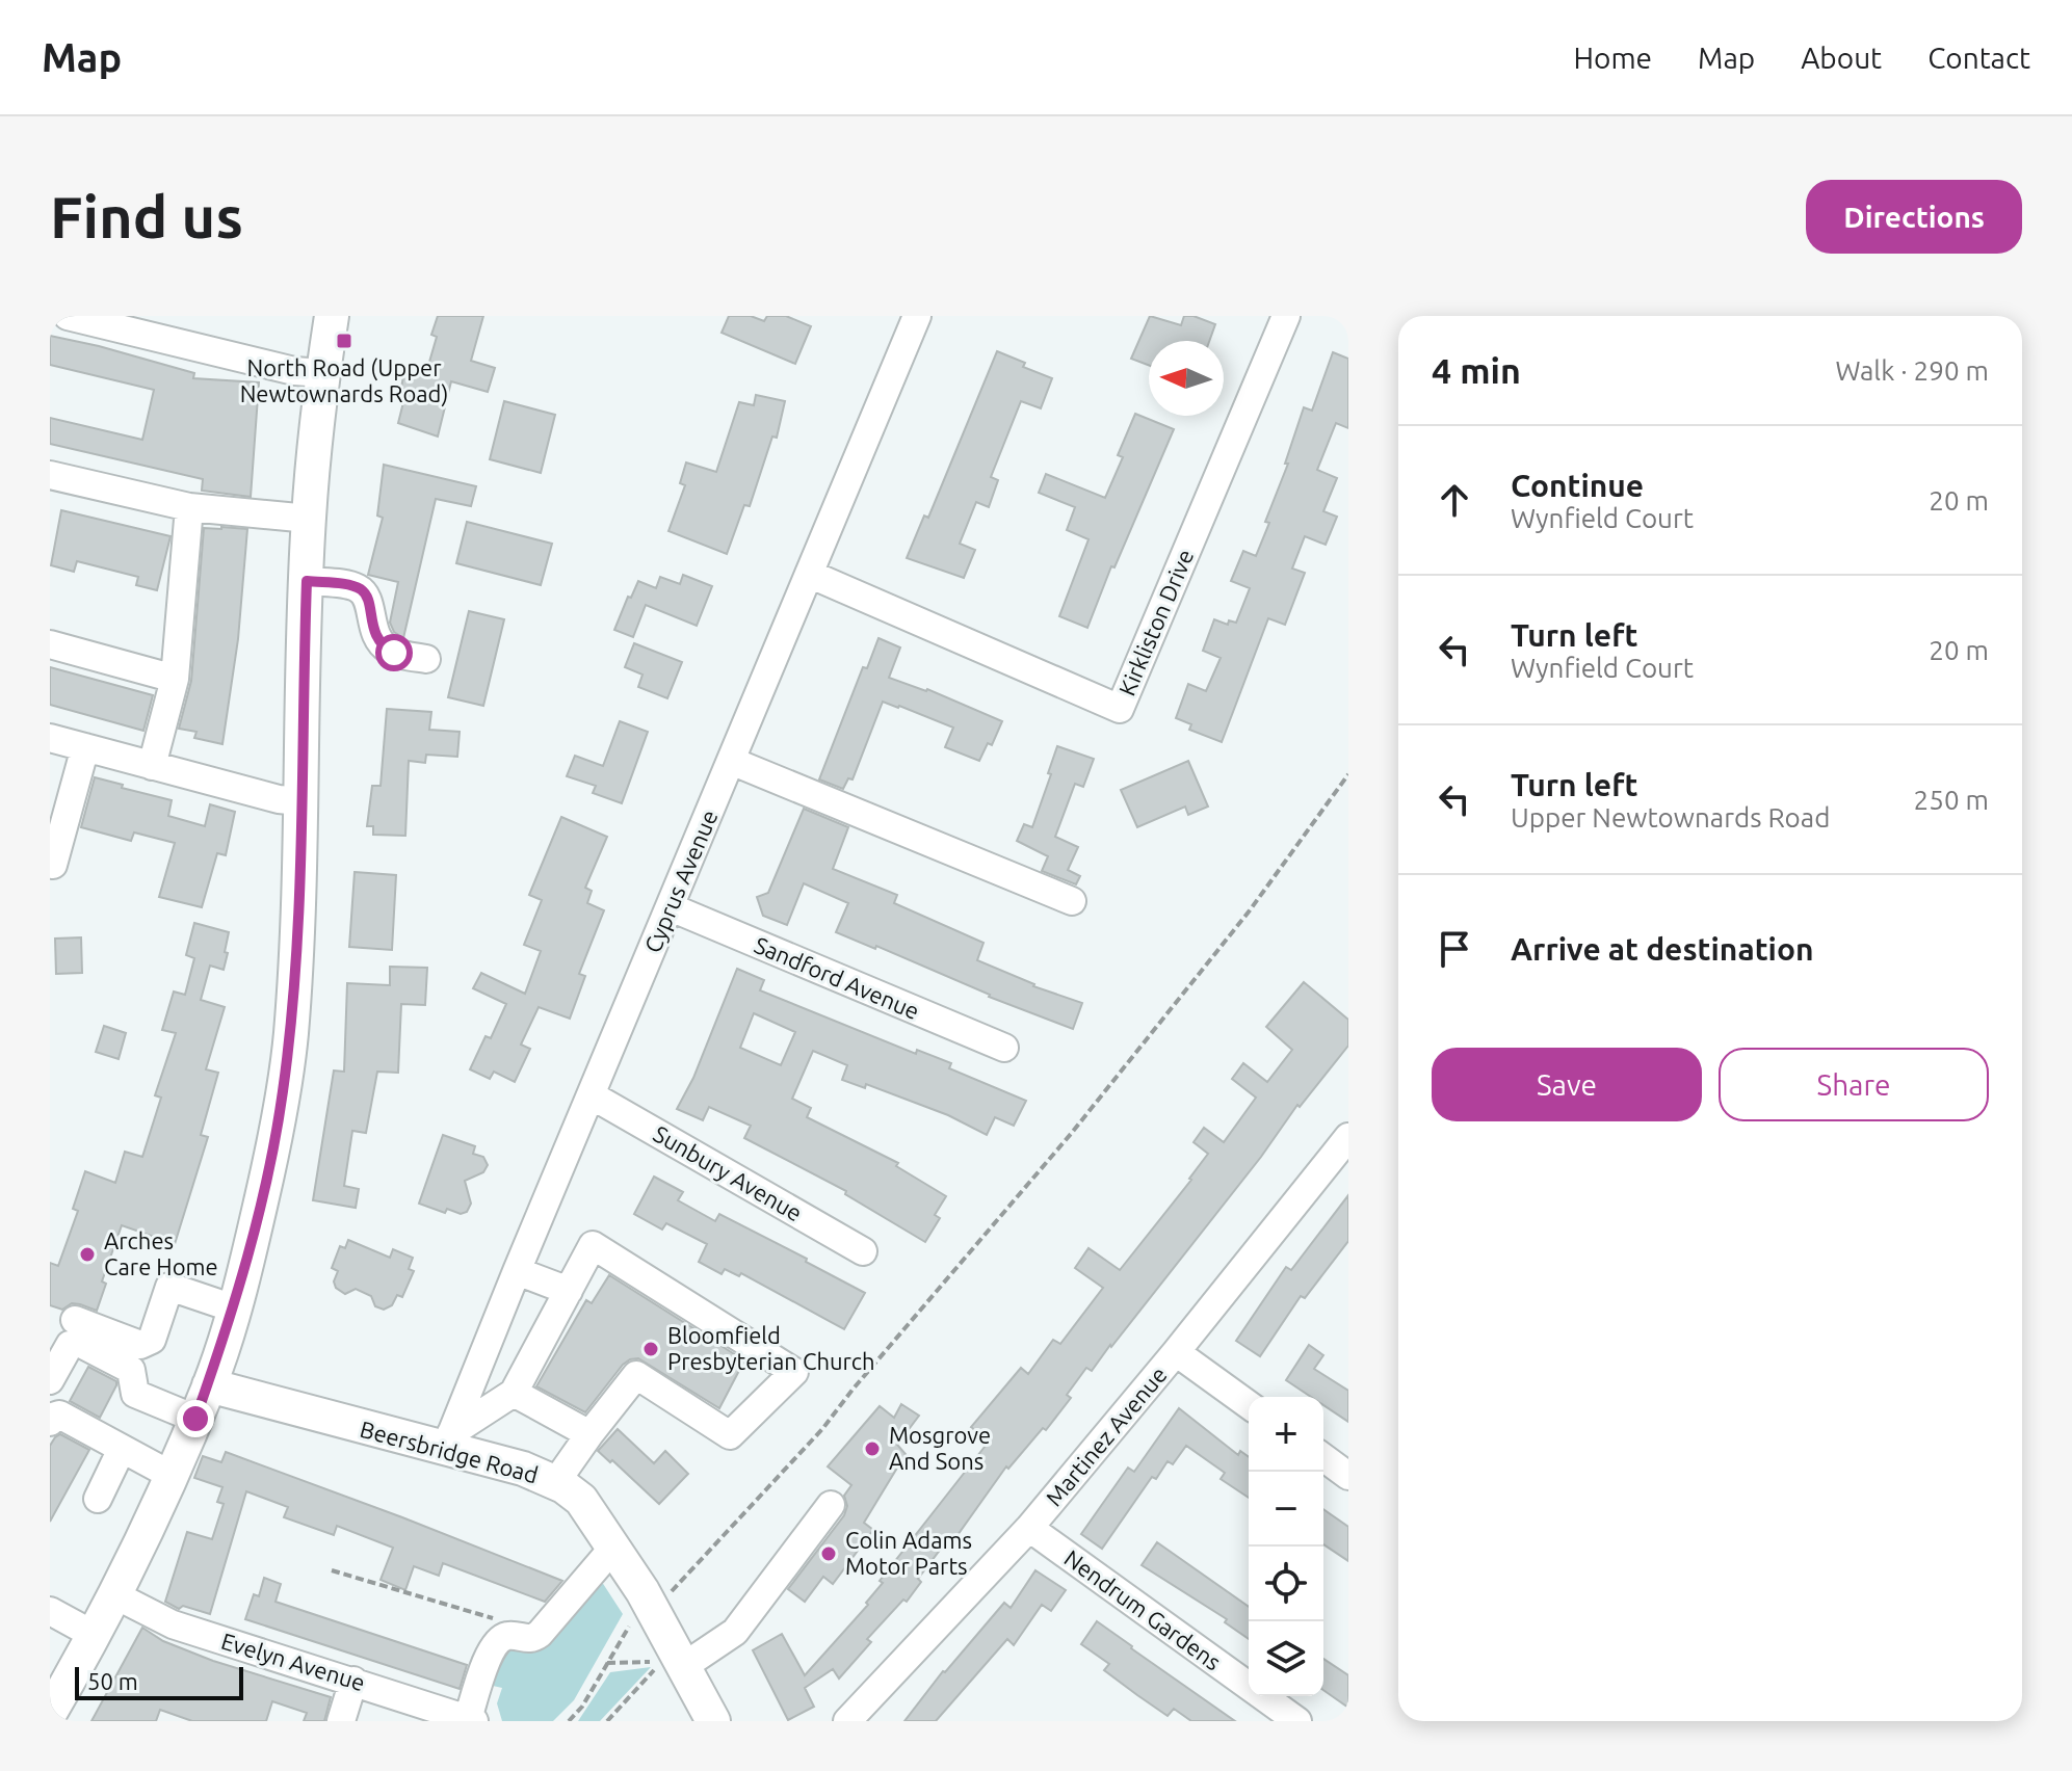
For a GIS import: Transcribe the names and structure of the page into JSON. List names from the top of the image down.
{
  "streets": {
    "main road": ["Beersbridge Road"],
    "street": [
      "Kirkliston Drive",
      "Cyprus Avenue",
      "Sandford Avenue",
      "Sunbury Avenue",
      "Martinez Avenue",
      "Nendrum Gardens",
      "Evelyn Avenue"
    ]
  },
  "crossings": [
    ["Kirkliston Drive", "Cyprus Avenue"],
    ["Cyprus Avenue", "Sandford Avenue"],
    ["Cyprus Avenue", "Sunbury Avenue"],
    ["Cyprus Avenue", "Beersbridge Road"],
    ["Martinez Avenue", "Nendrum Gardens"]
  ],
  "places": {
    "transit": ["North Road (Upper Newtownards Road)"],
    "other": [
      "Arches Care Home",
      "Bloomfield Presbyterian Church",
      "Mosgrove And Sons",
      "Colin Adams Motor Parts"
    ]
  },
  "scale_bar": "50 m",
  "north": "left",
  "page": {
    "header": "Map",
    "nav": [
      "Home",
      "Map",
      "About",
      "Contact"
    ],
    "buttons": [
      "Directions",
      ["Save", "Share"]
    ],
    "title": "Find us",
    "heading": ["4 min", "Walk · 290 m"],
    "list": [
      ["Continue", "Wynfield Court", "20 m"],
      ["Turn left", "Wynfield Court", "20 m"],
      ["Turn left", "Upper Newtownards Road", "250 m"],
      "Arrive at destination"
    ],
    "map_buttons": ["+", "−"],
    "scale": "50 m"
  }
}
